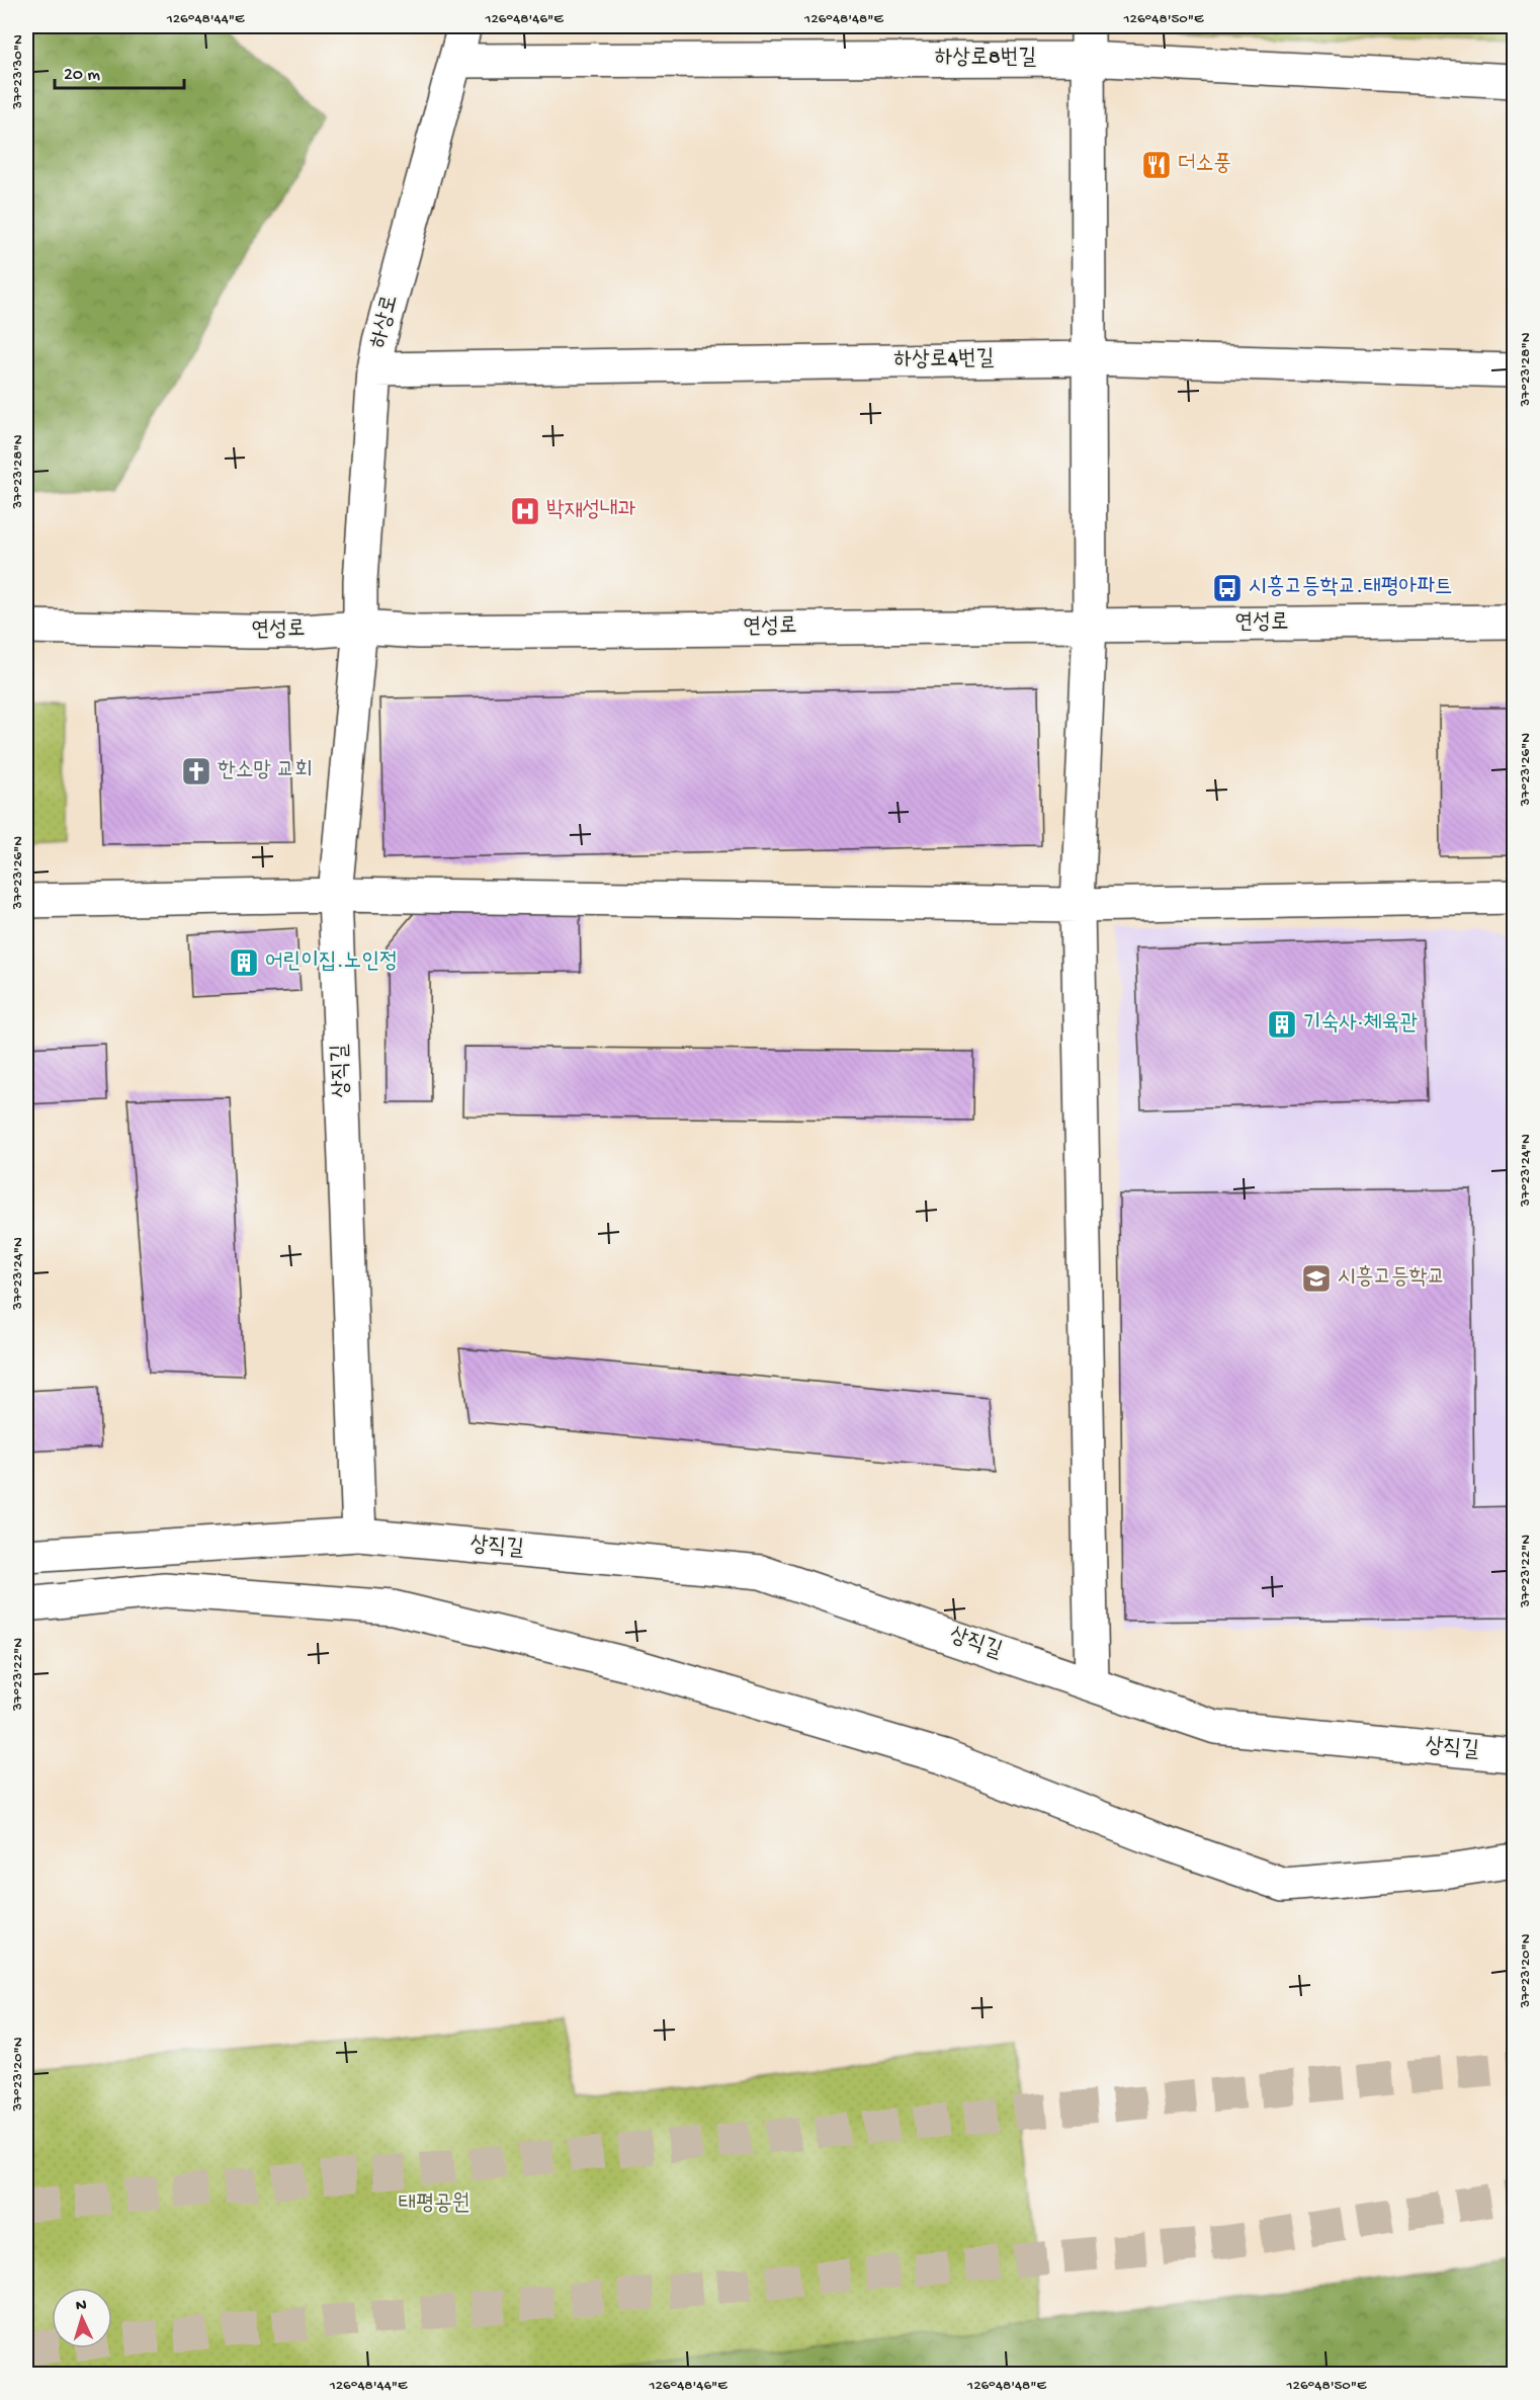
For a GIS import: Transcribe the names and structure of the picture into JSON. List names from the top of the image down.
{
  "streets": {
    "street": [
      "하상로8번길",
      "하상로",
      "하상로4번길",
      "연성로",
      "상직길"
    ]
  },
  "crossings": [
    ["하상로8번길", "하상로"],
    ["하상로", "하상로4번길"],
    ["하상로", "연성로"],
    ["하상로", "상직길"],
    ["연성로", "상직길"]
  ],
  "parks": ["태평공원"],
  "places": {
    "restaurant": ["더소풍"],
    "hospital": ["박재성내과"],
    "bus stop": ["시흥고등학교.태평아파트"],
    "church": ["한소망 교회"],
    "building": ["어린이집.노인정", "기숙사·체육관"],
    "school or university": ["시흥고등학교"]
  },
  "scale_bar": "20 m",
  "north": "top",
  "coordinates": [
    "126°48'44\"E",
    "126°48'46\"E",
    "126°48'48\"E",
    "126°48'50\"E",
    "37°23'30\"N",
    "37°23'28\"N",
    "37°23'26\"N",
    "37°23'24\"N",
    "37°23'22\"N",
    "37°23'20\"N"
  ]
}
